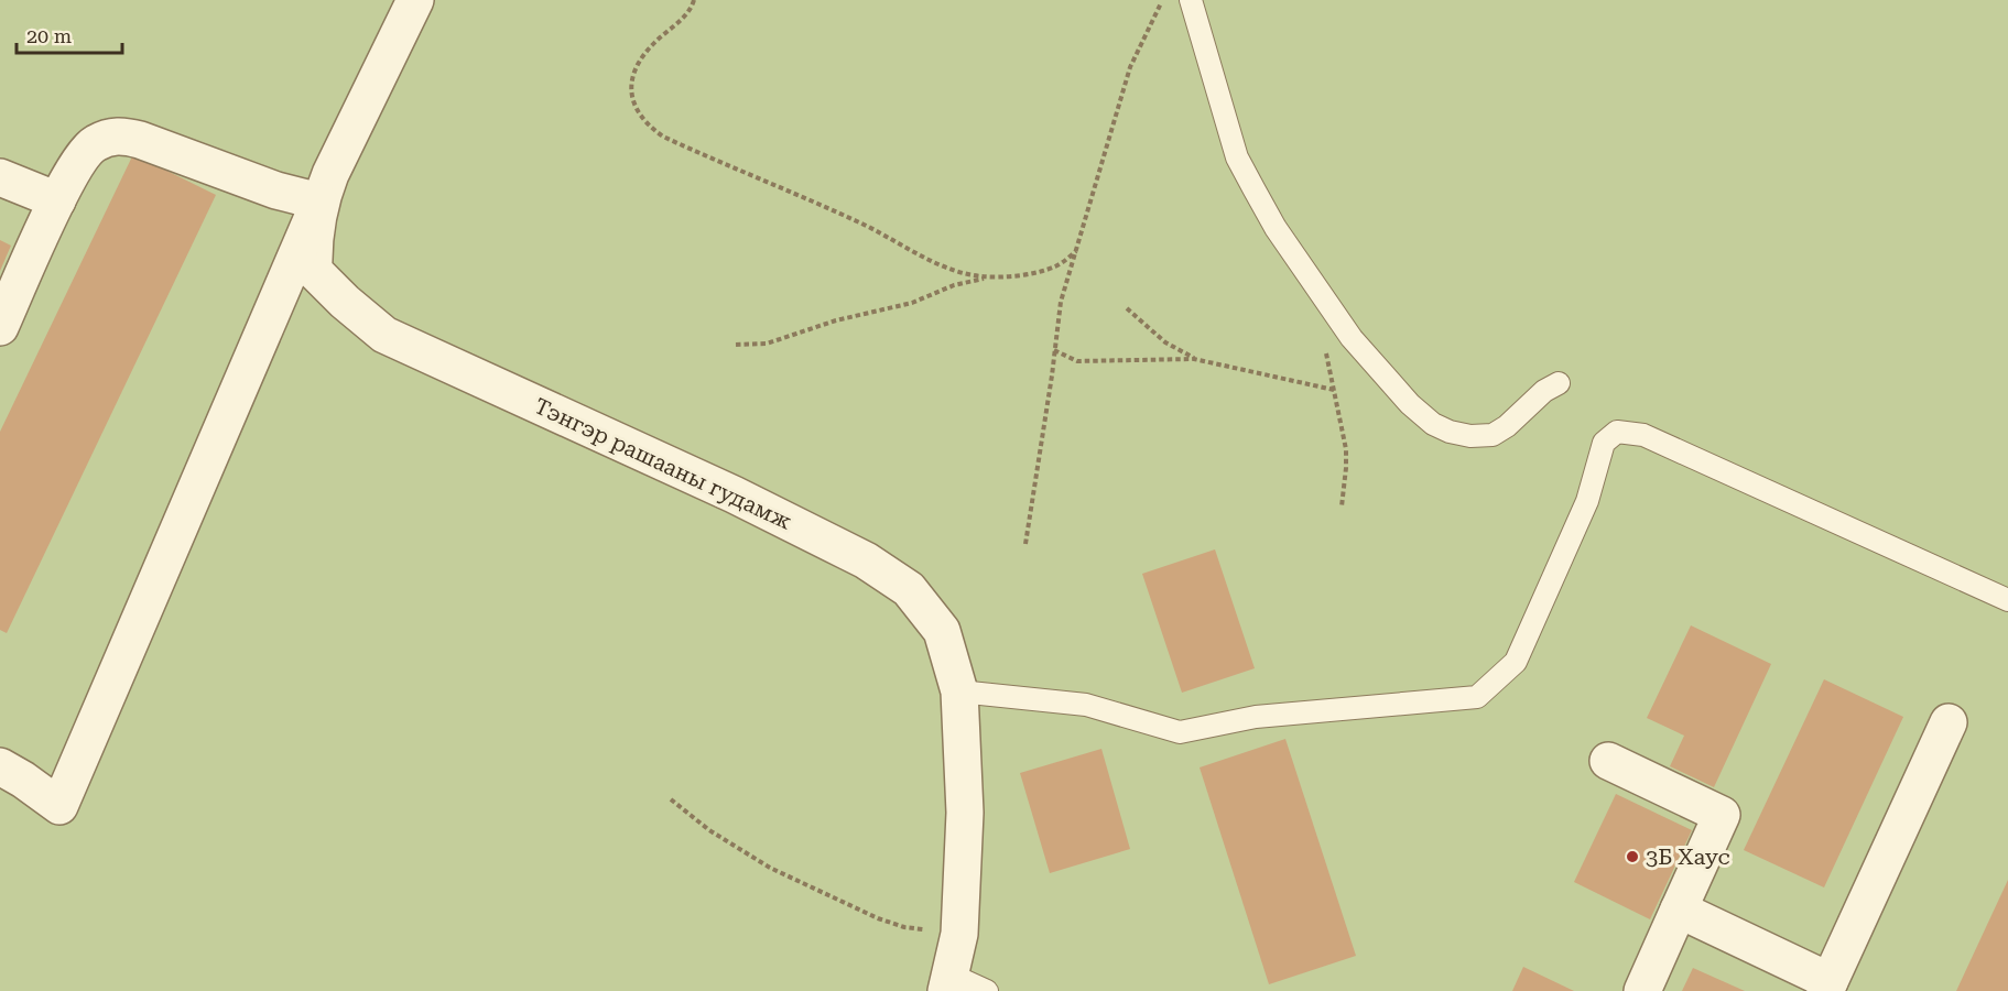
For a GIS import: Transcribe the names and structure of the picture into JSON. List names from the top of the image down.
{
  "streets": {
    "street": ["Тэнгэр рашааны гудамж"]
  },
  "places": ["3Б Хаус"],
  "scale_bar": "20 m"
}
